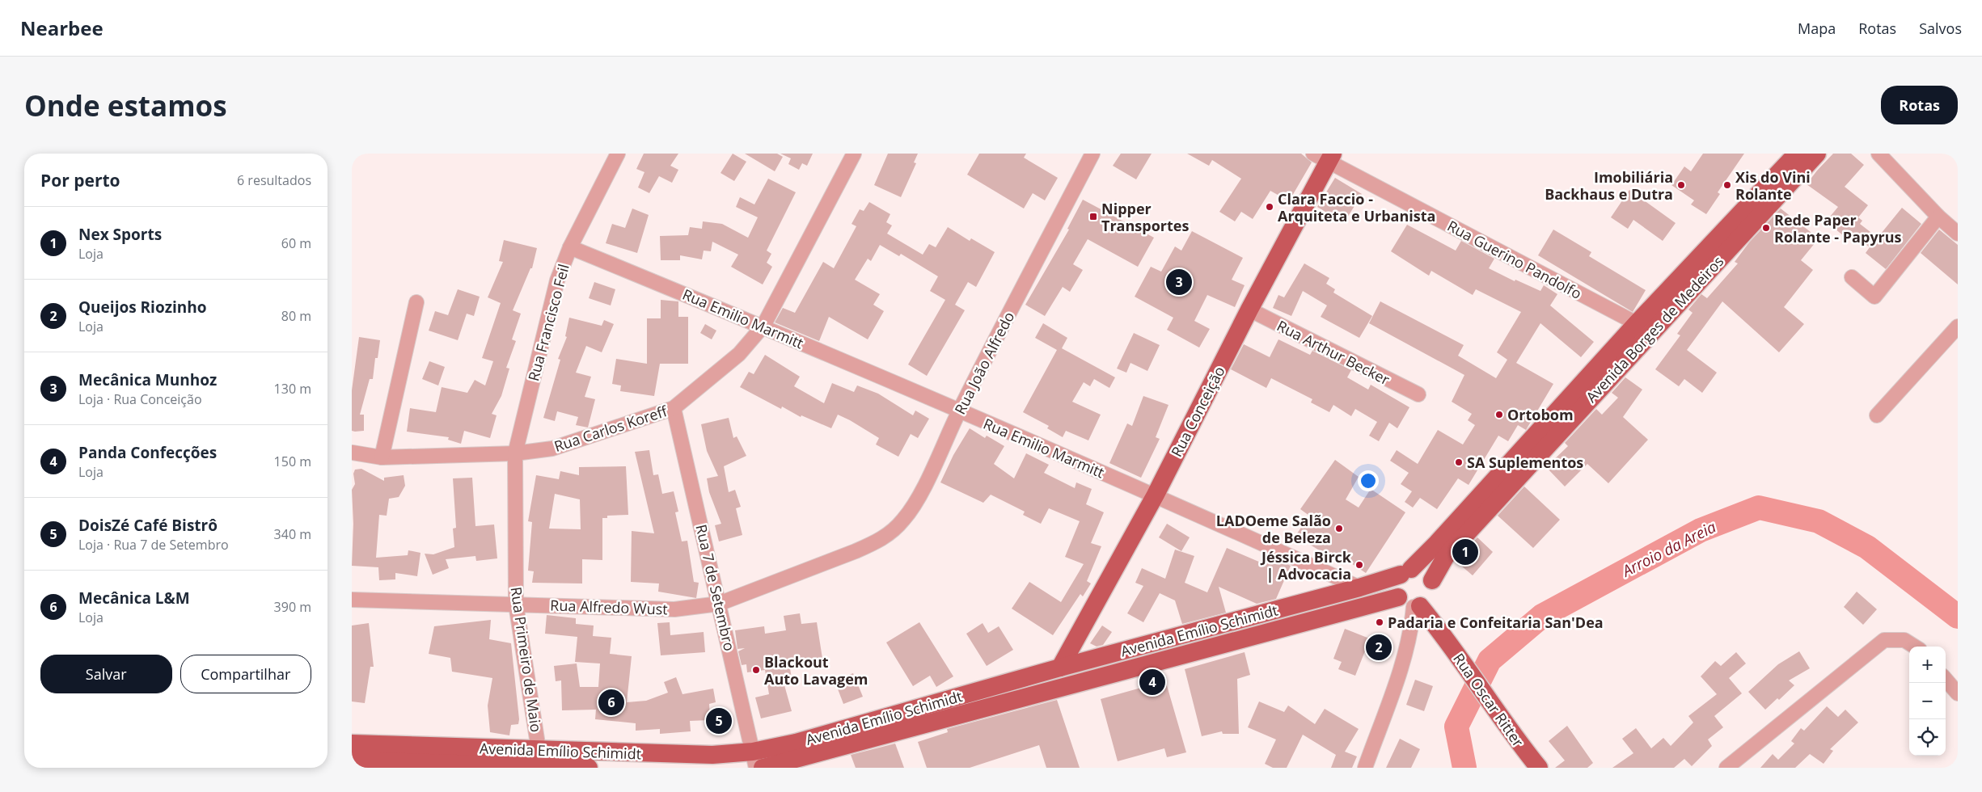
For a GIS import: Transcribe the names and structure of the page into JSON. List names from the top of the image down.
{
  "streets": {
    "main road": [
      "Avenida Borges de Medeiros",
      "Rua Conceição",
      "Avenida Emílio Schimidt",
      "Rua Oscar Ritter"
    ],
    "street": [
      "Rua Guerino Pandolfo",
      "Rua Emilio Marmitt",
      "Rua Francisco Feil",
      "Rua Arthur Becker",
      "Rua João Alfredo",
      "Rua Carlos Koreff",
      "Rua 7 de Setembro",
      "Rua Alfredo Wust",
      "Rua Primeiro de Maio"
    ]
  },
  "crossings": [
    ["Rua Guerino Pandolfo", "Avenida Borges de Medeiros"],
    ["Rua Guerino Pandolfo", "Rua Conceição"],
    ["Rua Emilio Marmitt", "Rua Francisco Feil"],
    ["Rua Emilio Marmitt", "Rua João Alfredo"],
    ["Rua Emilio Marmitt", "Rua Conceição"],
    ["Rua Emilio Marmitt", "Rua Carlos Koreff"],
    ["Rua Emilio Marmitt", "Avenida Emílio Schimidt"],
    ["Rua Francisco Feil", "Rua Carlos Koreff"],
    ["Rua Francisco Feil", "Rua Primeiro de Maio"],
    ["Avenida Borges de Medeiros", "Avenida Emílio Schimidt"],
    ["Avenida Borges de Medeiros", "Rua Oscar Ritter"],
    ["Rua Arthur Becker", "Rua Conceição"],
    ["Rua João Alfredo", "Rua Alfredo Wust"],
    ["Rua Conceição", "Avenida Emílio Schimidt"],
    ["Rua Carlos Koreff", "Rua 7 de Setembro"],
    ["Rua Carlos Koreff", "Rua Primeiro de Maio"],
    ["Rua 7 de Setembro", "Rua Alfredo Wust"],
    ["Rua 7 de Setembro", "Avenida Emílio Schimidt"],
    ["Rua Alfredo Wust", "Rua Primeiro de Maio"],
    ["Avenida Emílio Schimidt", "Rua Primeiro de Maio"],
    ["Avenida Emílio Schimidt", "Rua Oscar Ritter"]
  ],
  "water": ["Arroio da Areia"],
  "places": {
    "other": [
      "Imobiliária Backhaus e Dutra",
      "Xis do Vini Rolante",
      "Clara Faccio - Arquiteta e Urbanista",
      "Rede Paper Rolante - Papyrus",
      "Ortobom",
      "SA Suplementos",
      "LADOeme Salão de Beleza",
      "Jéssica Birck | Advocacia",
      "Padaria e Confeitaria San'Dea",
      "Blackout Auto Lavagem"
    ],
    "transit": ["Nipper Transportes"]
  },
  "page": {
    "header": "Nearbee",
    "nav": ["Mapa", "Rotas", "Salvos"],
    "buttons": [
      "Rotas",
      ["Salvar", "Compartilhar"]
    ],
    "title": "Onde estamos",
    "heading": ["Por perto", "6 resultados"],
    "list": [
      {
        "mark": "1",
        "name": "Nex Sports",
        "note": "Loja",
        "value": "60 m"
      },
      {
        "mark": "2",
        "name": "Queijos Riozinho",
        "note": "Loja",
        "value": "80 m"
      },
      {
        "mark": "3",
        "name": "Mecânica Munhoz",
        "note": "Loja · Rua Conceição",
        "value": "130 m"
      },
      {
        "mark": "4",
        "name": "Panda Confecções",
        "note": "Loja",
        "value": "150 m"
      },
      {
        "mark": "5",
        "name": "DoisZé Café Bistrô",
        "note": "Loja · Rua 7 de Setembro",
        "value": "340 m"
      },
      {
        "mark": "6",
        "name": "Mecânica L&M",
        "note": "Loja",
        "value": "390 m"
      }
    ],
    "pins": [
      "3",
      "1",
      "2",
      "4",
      "6",
      "5"
    ],
    "map_buttons": ["+", "−"]
  }
}
